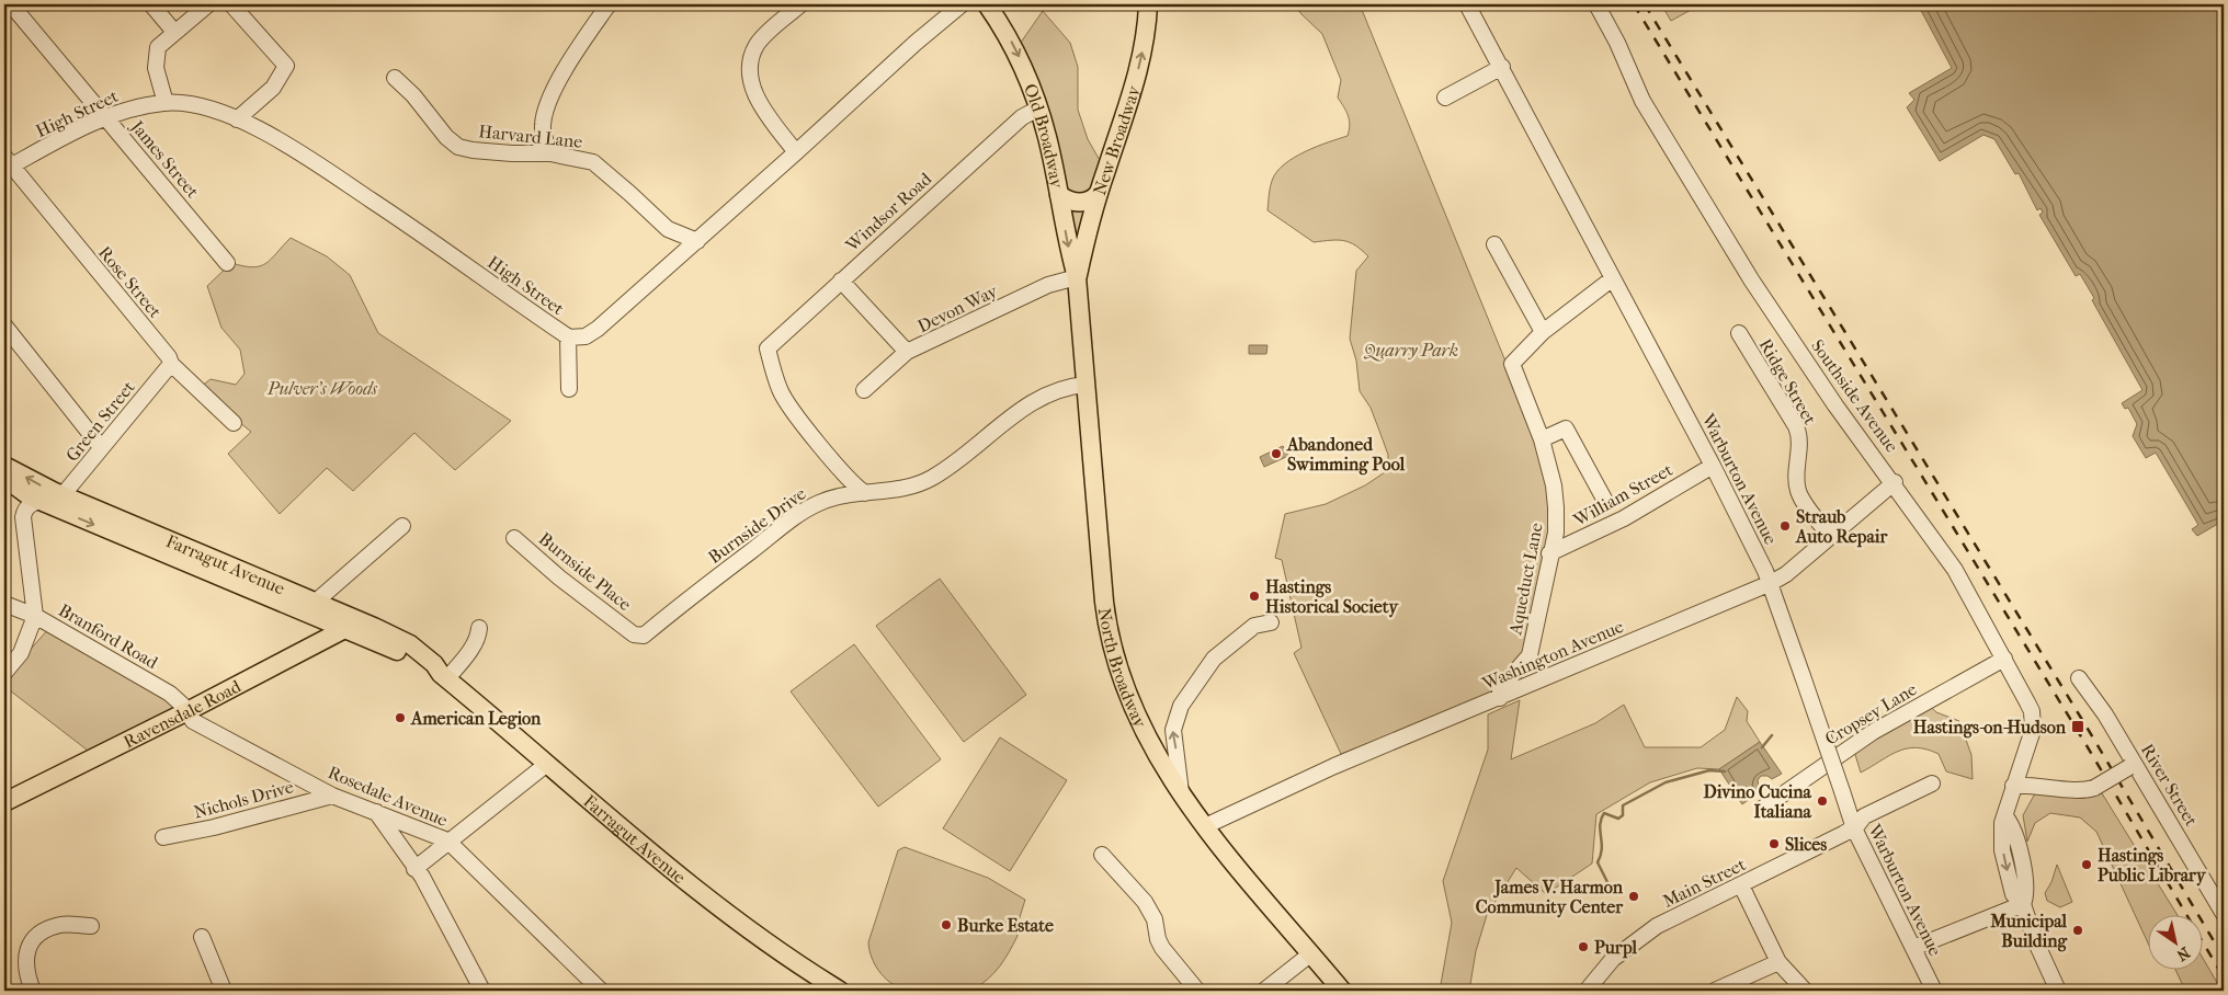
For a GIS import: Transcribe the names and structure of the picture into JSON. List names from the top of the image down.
{
  "streets": {
    "main road": [
      "Old Broadway",
      "New Broadway",
      "Farragut Avenue",
      "North Broadway",
      "Ravensdale Road"
    ],
    "street": [
      "High Street",
      "Harvard Lane",
      "James Street",
      "Windsor Road",
      "Rose Street",
      "Devon Way",
      "Ridge Street",
      "Southside Avenue",
      "Green Street",
      "Warburton Avenue",
      "William Street",
      "Burnside Drive",
      "Burnside Place",
      "Aqueduct Lane",
      "Branford Road",
      "Washington Avenue",
      "Cropsey Lane",
      "River Street",
      "Rosedale Avenue",
      "Nichols Drive",
      "Main Street"
    ]
  },
  "crossings": [
    ["High Street", "Harvard Lane"],
    ["High Street", "James Street"],
    ["High Street", "Rose Street"],
    ["Old Broadway", "New Broadway"],
    ["Old Broadway", "Windsor Road"],
    ["Old Broadway", "Devon Way"],
    ["Old Broadway", "North Broadway"],
    ["New Broadway", "Devon Way"],
    ["New Broadway", "North Broadway"],
    ["Windsor Road", "Burnside Drive"],
    ["Rose Street", "Green Street"],
    ["Devon Way", "North Broadway"],
    ["Ridge Street", "Washington Avenue"],
    ["Southside Avenue", "Washington Avenue"],
    ["Southside Avenue", "Cropsey Lane"],
    ["Green Street", "Farragut Avenue"],
    ["Green Street", "Branford Road"],
    ["Warburton Avenue", "William Street"],
    ["Warburton Avenue", "Washington Avenue"],
    ["Warburton Avenue", "Main Street"],
    ["William Street", "Aqueduct Lane"],
    ["Burnside Drive", "Burnside Place"],
    ["Burnside Drive", "North Broadway"],
    ["Farragut Avenue", "Ravensdale Road"],
    ["Aqueduct Lane", "Washington Avenue"],
    ["Branford Road", "Ravensdale Road"],
    ["Branford Road", "Rosedale Avenue"],
    ["Washington Avenue", "North Broadway"],
    ["Ravensdale Road", "Rosedale Avenue"],
    ["Rosedale Avenue", "Nichols Drive"]
  ],
  "one_way": ["Old Broadway", "New Broadway"],
  "parks": ["Quarry Park", "Pulver's Woods"],
  "places": {
    "other": [
      "Abandoned Swimming Pool",
      "Straub Auto Repair",
      "Hastings Historical Society",
      "American Legion",
      "Divino Cucina Italiana",
      "Slices",
      "Hastings Public Library",
      "James V. Harmon Community Center",
      "Burke Estate",
      "Municipal Building",
      "Purpl"
    ],
    "transit": ["Hastings-on-Hudson"]
  },
  "north": "bottom right"
}
